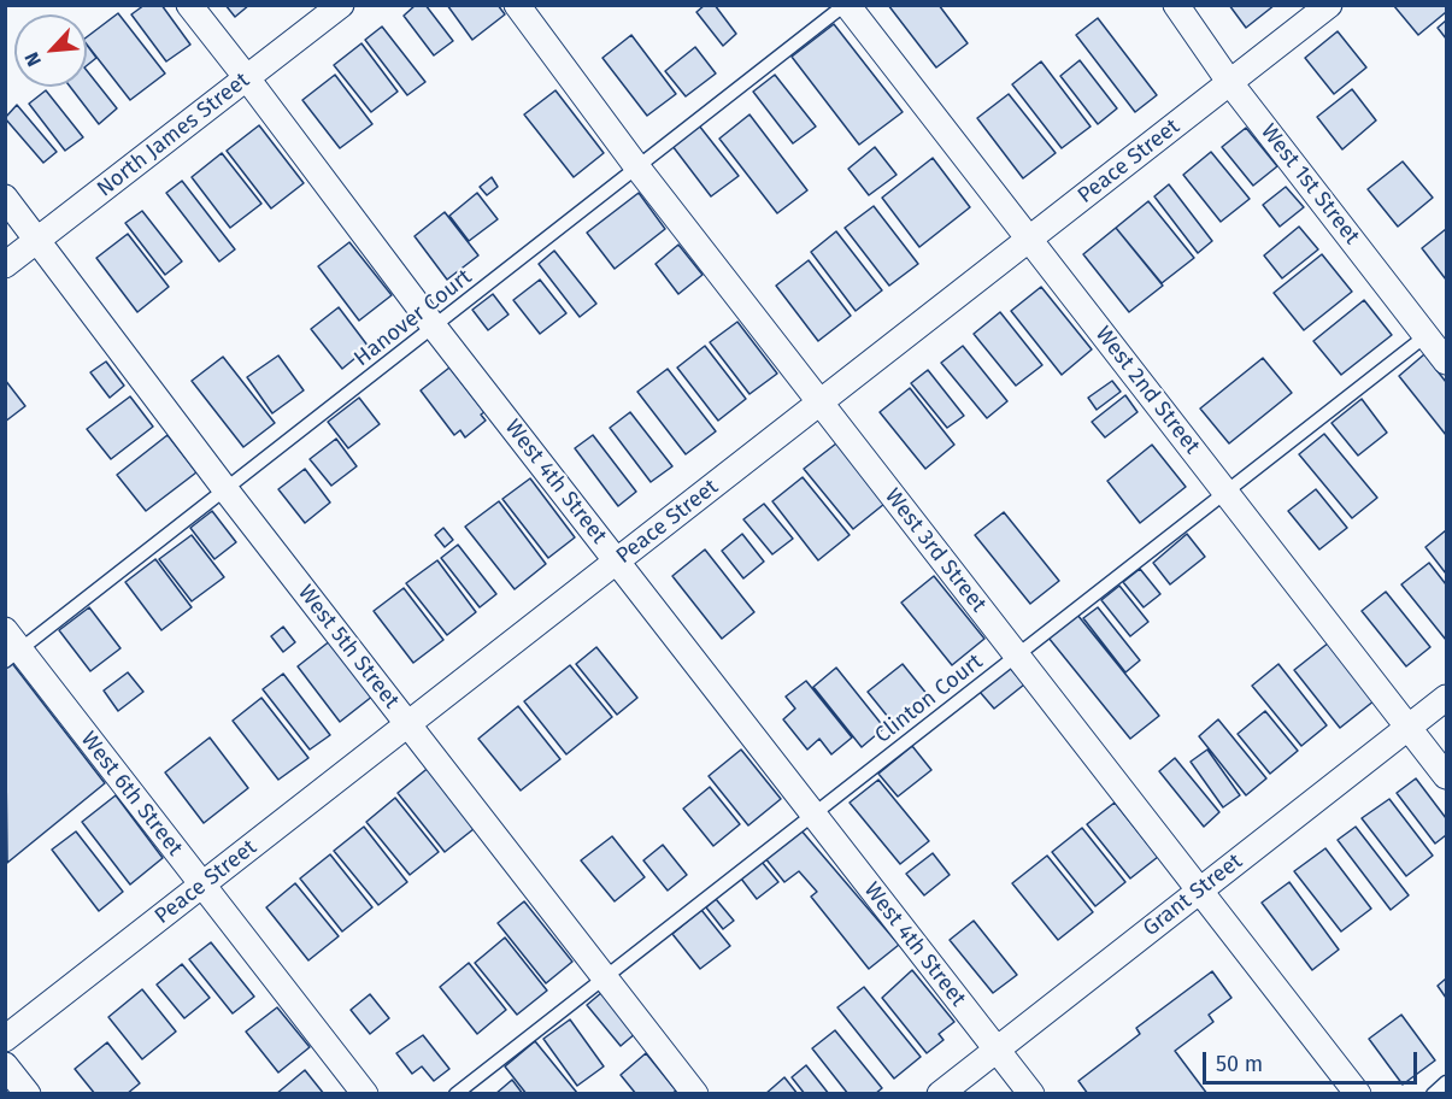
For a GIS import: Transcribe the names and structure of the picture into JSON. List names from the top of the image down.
{
  "streets": {
    "street": [
      "North James Street",
      "Peace Street",
      "West 1st Street",
      "West 2nd Street",
      "West 4th Street",
      "West 3rd Street",
      "West 5th Street",
      "West 6th Street",
      "Grant Street"
    ],
    "lane": ["Hanover Court", "Clinton Court"]
  },
  "crossings": [
    ["North James Street", "West 4th Street"],
    ["North James Street", "West 5th Street"],
    ["Peace Street", "West 1st Street"],
    ["Peace Street", "West 2nd Street"],
    ["Peace Street", "West 4th Street"],
    ["Peace Street", "West 3rd Street"],
    ["Peace Street", "West 5th Street"],
    ["Peace Street", "West 6th Street"],
    ["West 1st Street", "Clinton Court"],
    ["Hanover Court", "West 2nd Street"],
    ["Hanover Court", "West 4th Street"],
    ["Hanover Court", "West 3rd Street"],
    ["Hanover Court", "West 5th Street"],
    ["Hanover Court", "West 6th Street"],
    ["West 2nd Street", "Clinton Court"],
    ["West 2nd Street", "Grant Street"],
    ["West 4th Street", "Clinton Court"],
    ["West 4th Street", "Grant Street"],
    ["West 3rd Street", "Clinton Court"],
    ["West 3rd Street", "Grant Street"],
    ["West 5th Street", "Clinton Court"]
  ],
  "scale_bar": "50 m",
  "north": "bottom left"
}
